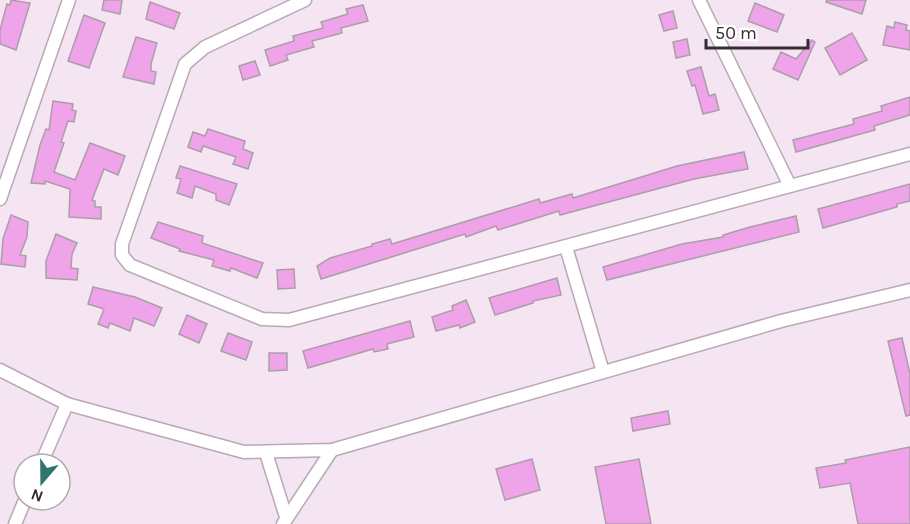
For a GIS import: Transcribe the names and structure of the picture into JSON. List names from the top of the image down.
{
  "scale_bar": "50 m",
  "north": "bottom"
}
